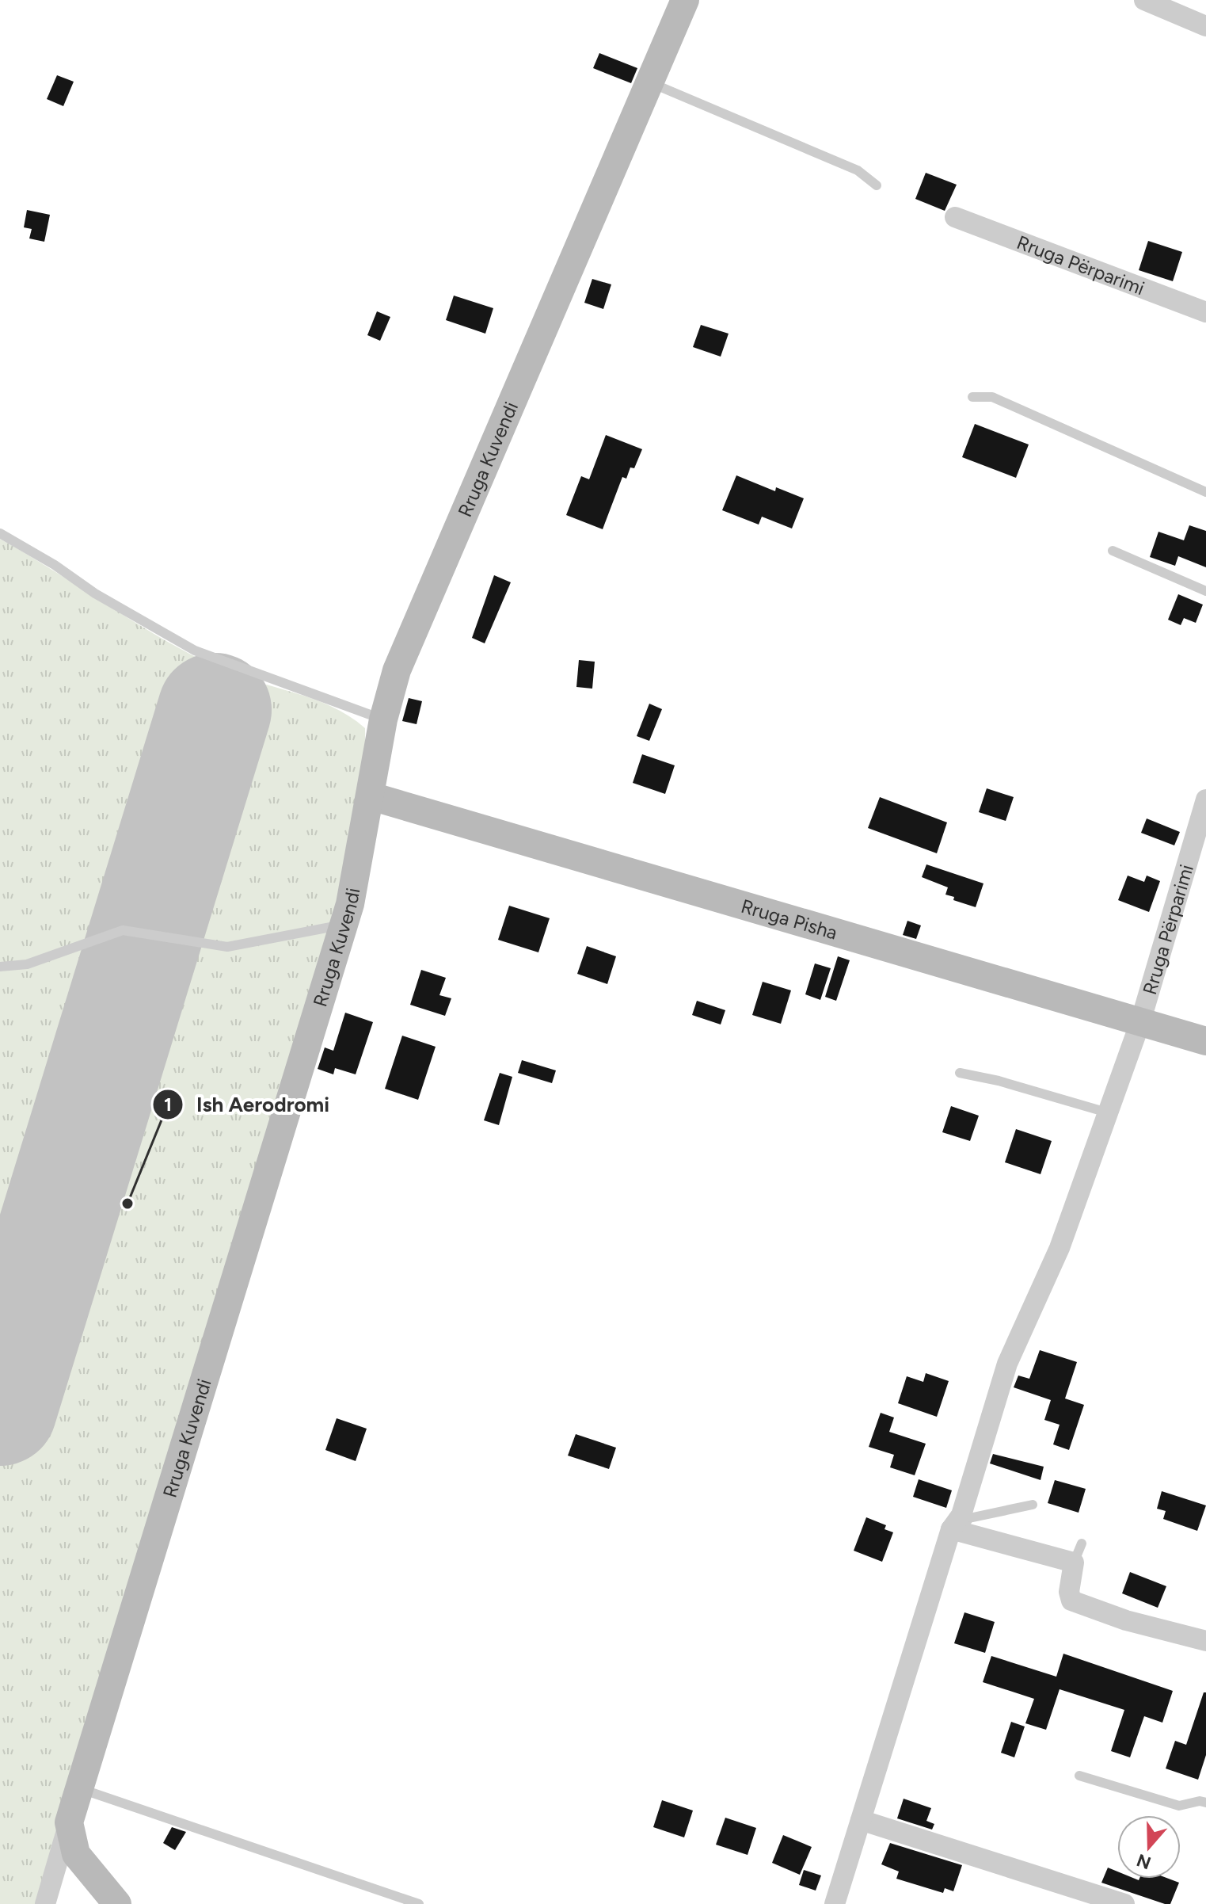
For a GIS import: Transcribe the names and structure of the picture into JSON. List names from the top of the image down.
{
  "streets": {
    "street": ["Rruga Përparimi", "Rruga Kuvendi", "Rruga Pisha"]
  },
  "crossings": [
    ["Rruga Përparimi", "Rruga Pisha"],
    ["Rruga Kuvendi", "Rruga Pisha"]
  ],
  "places": ["Ish Aerodromi"],
  "north": "bottom"
}
